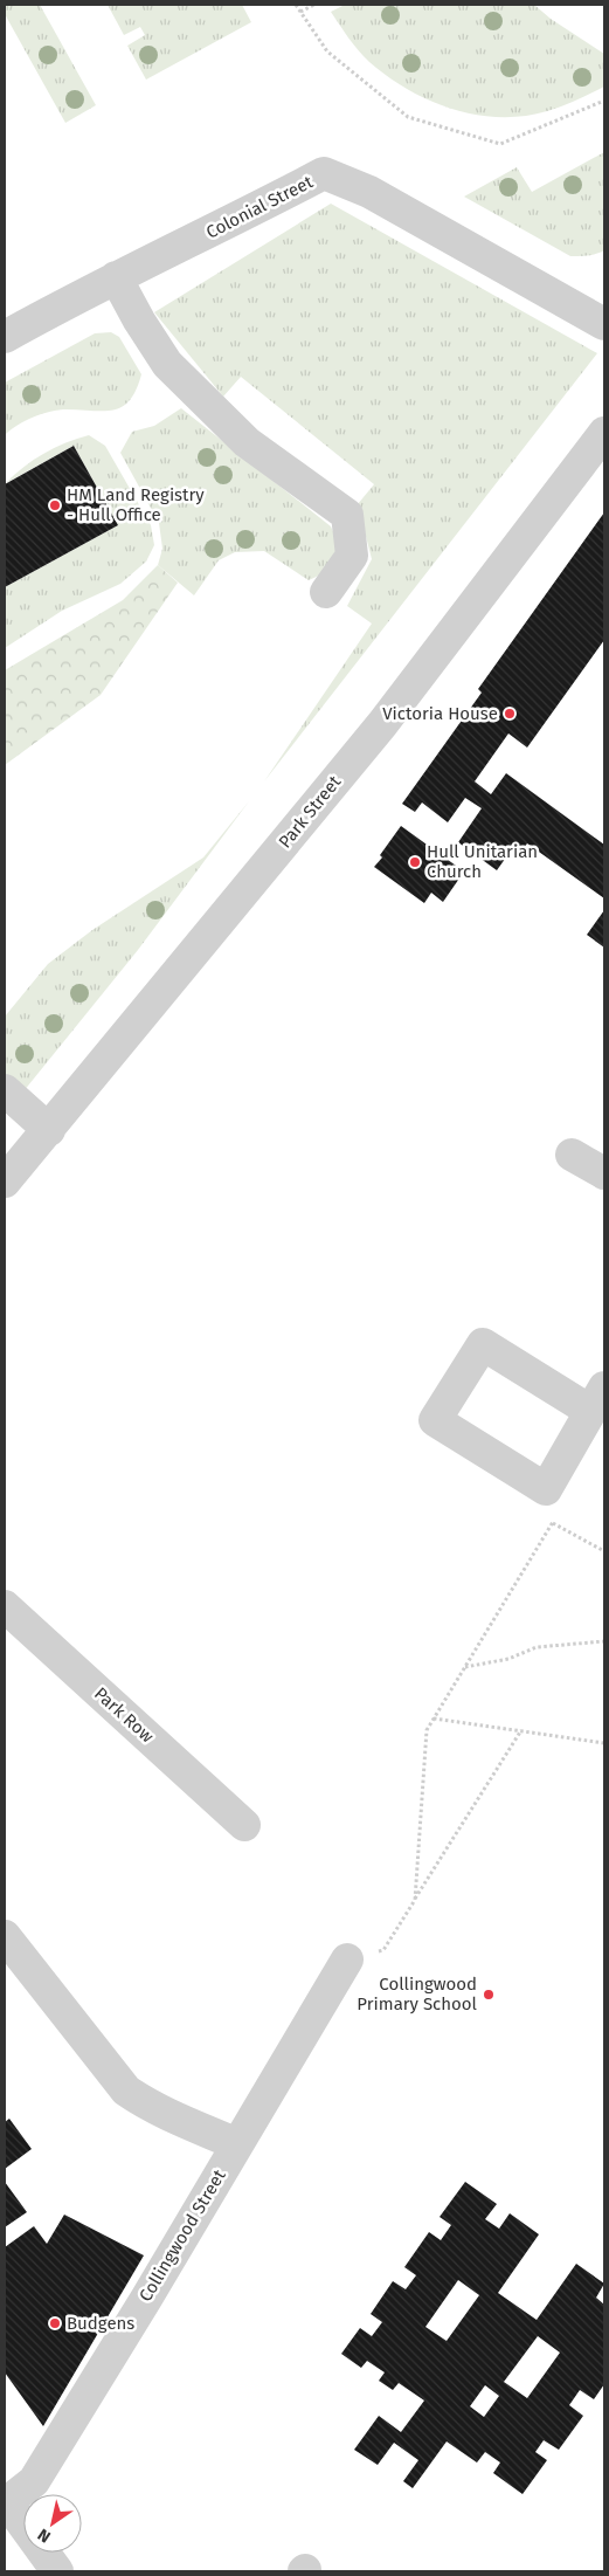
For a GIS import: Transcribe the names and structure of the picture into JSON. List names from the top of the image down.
{
  "streets": {
    "street": [
      "Colonial Street",
      "Park Street",
      "Park Row",
      "Collingwood Street"
    ]
  },
  "places": [
    "HM Land Registry - Hull Office",
    "Victoria House",
    "Hull Unitarian Church",
    "Collingwood Primary School",
    "Budgens"
  ],
  "north": "bottom left"
}
